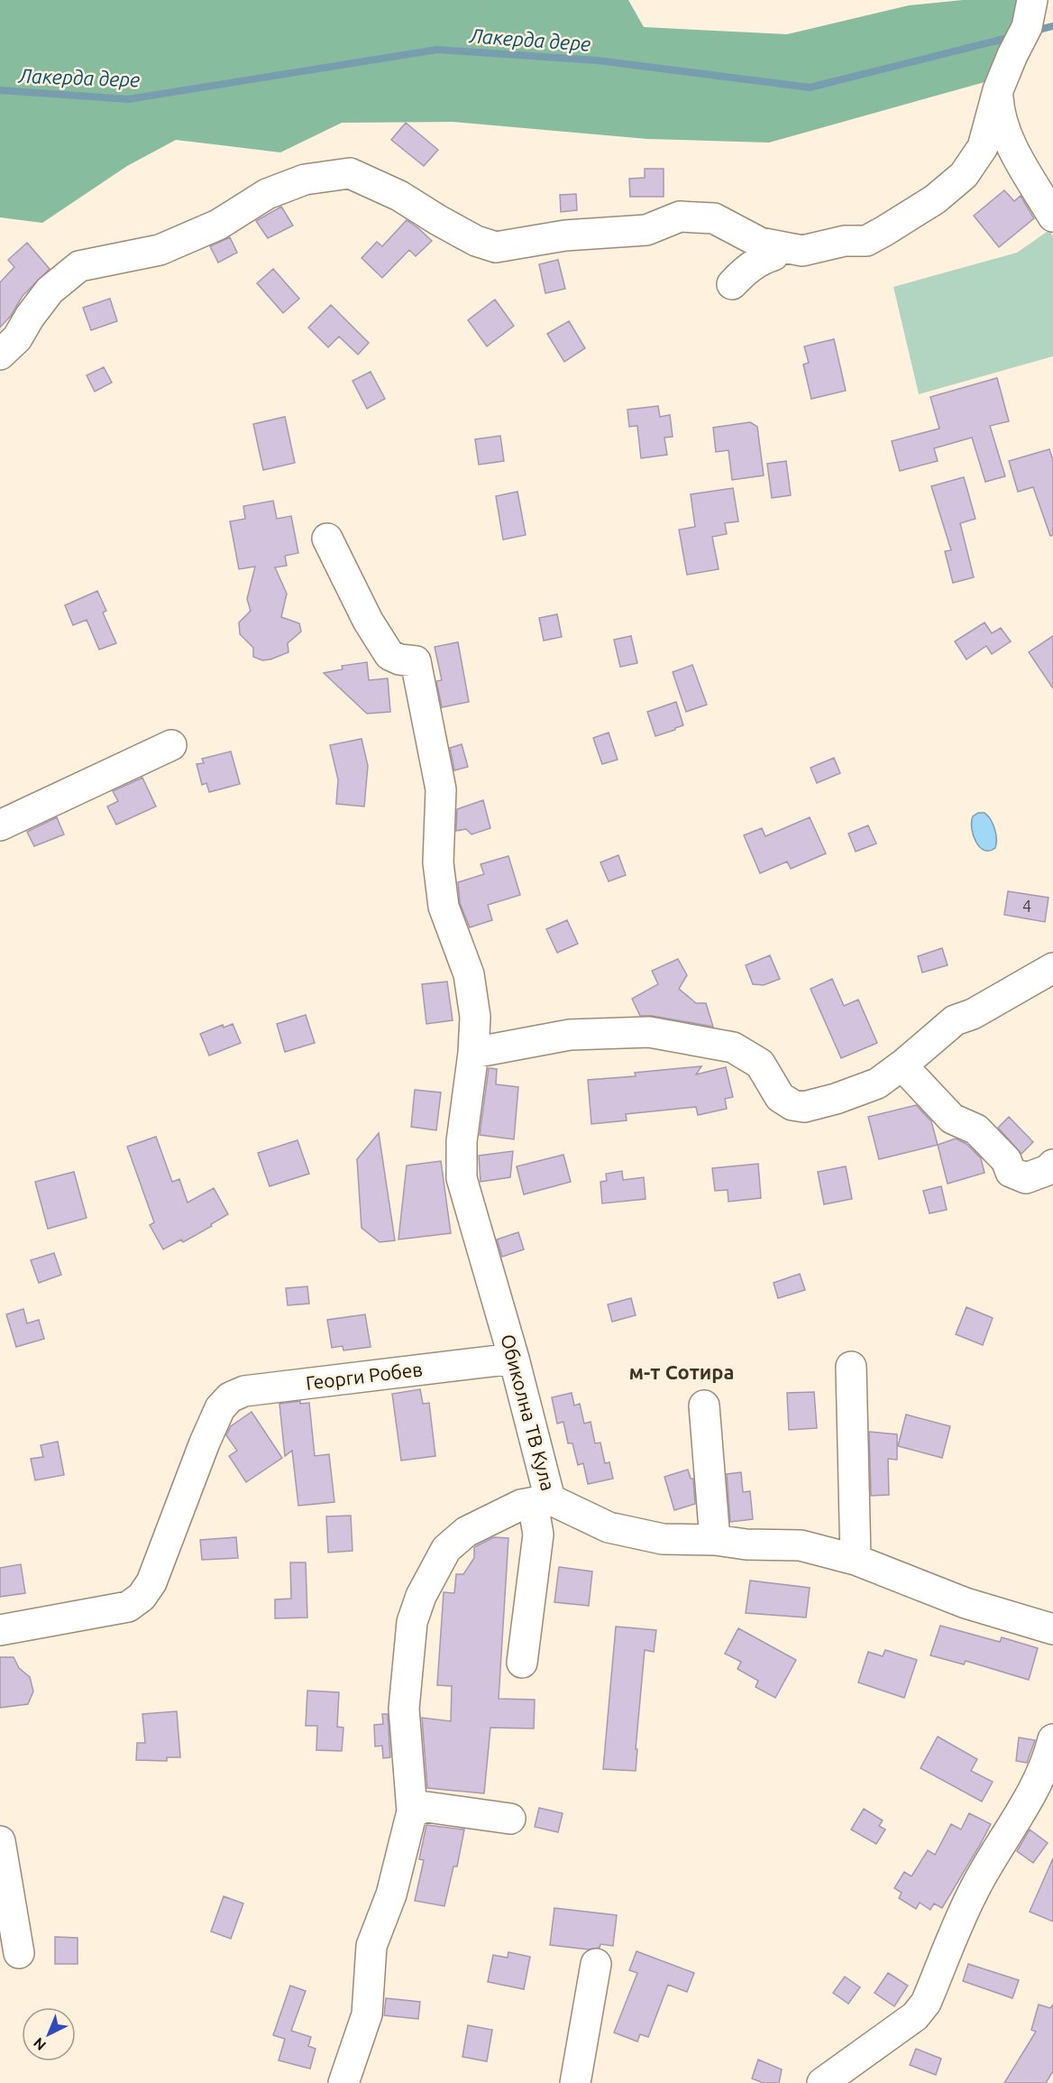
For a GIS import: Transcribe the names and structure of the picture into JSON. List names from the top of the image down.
{
  "streets": {
    "street": ["Георги Робев", "Обиколна ТВ Кула"]
  },
  "crossings": [
    ["Георги Робев", "Обиколна ТВ Кула"]
  ],
  "districts": ["м-т Сотира"],
  "water": ["Лакерда дере"],
  "house_numbers": ["4"],
  "north": "bottom left"
}
